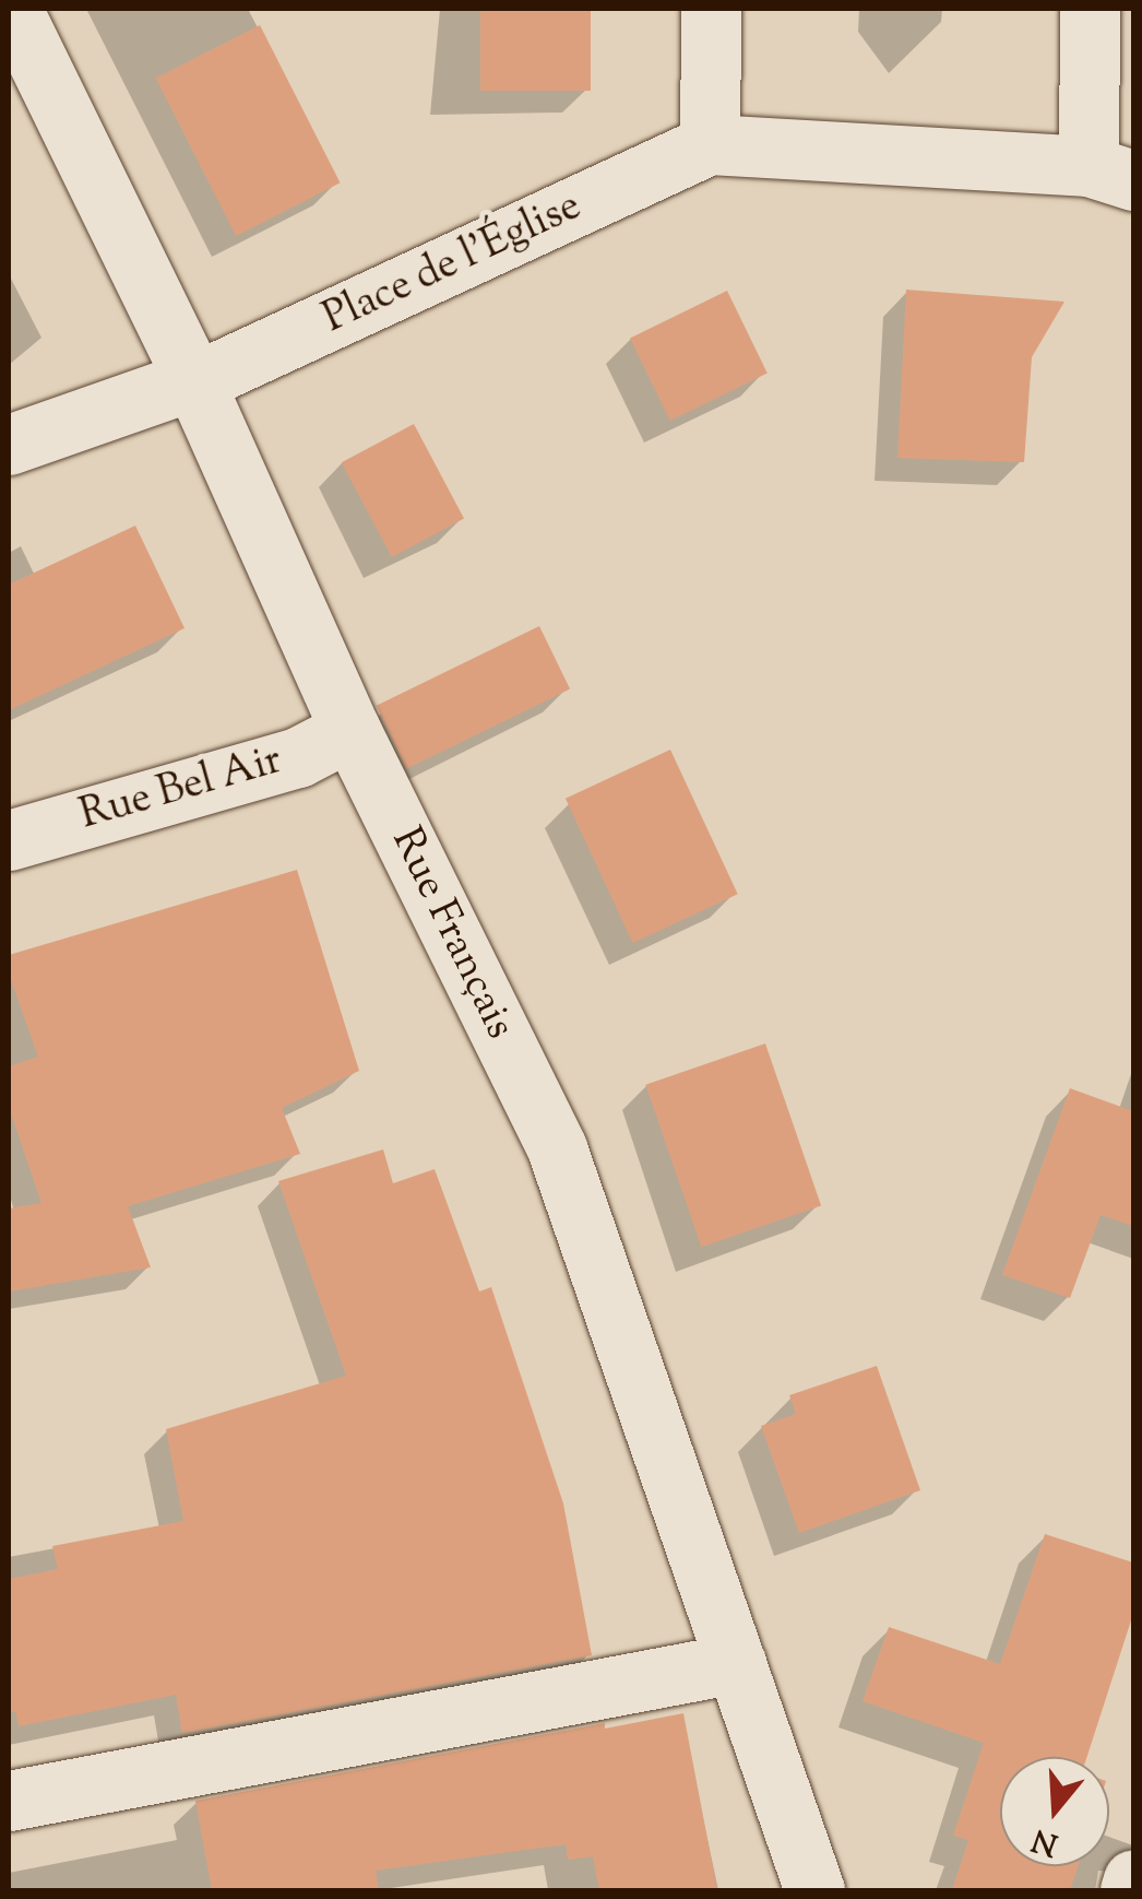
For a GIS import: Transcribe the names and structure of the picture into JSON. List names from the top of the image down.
{
  "streets": {
    "street": ["Place de l'Église", "Rue Bel Air", "Rue Français"]
  },
  "crossings": [
    ["Place de l'Église", "Rue Français"],
    ["Rue Bel Air", "Rue Français"]
  ],
  "north": "bottom"
}
